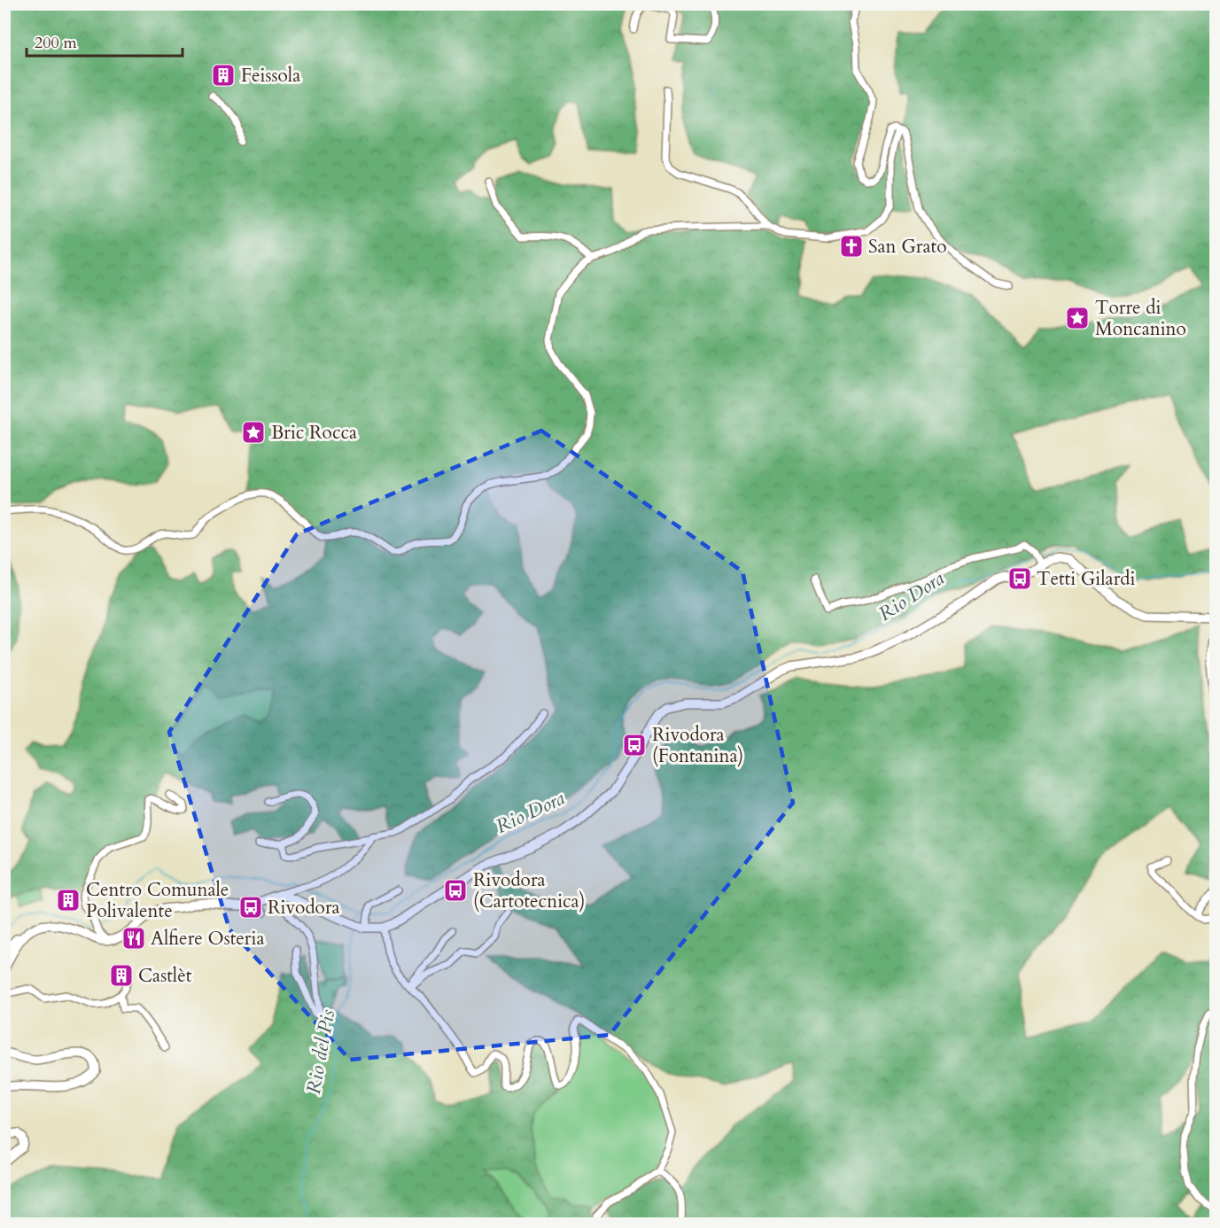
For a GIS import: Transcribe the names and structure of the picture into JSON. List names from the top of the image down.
{
  "water": ["Rio Dora", "Rio del Pis"],
  "places": {
    "building": ["Feissola", "Centro Comunale Polivalente", "Castlèt"],
    "church": ["San Grato"],
    "place": ["Torre di Moncanino", "Bric Rocca"],
    "bus stop": [
      "Tetti Gilardi",
      "Rivodora (Fontanina)",
      "Rivodora (Cartotecnica)",
      "Rivodora"
    ],
    "restaurant": ["Alfiere Osteria"]
  },
  "scale_bar": "200 m"
}
